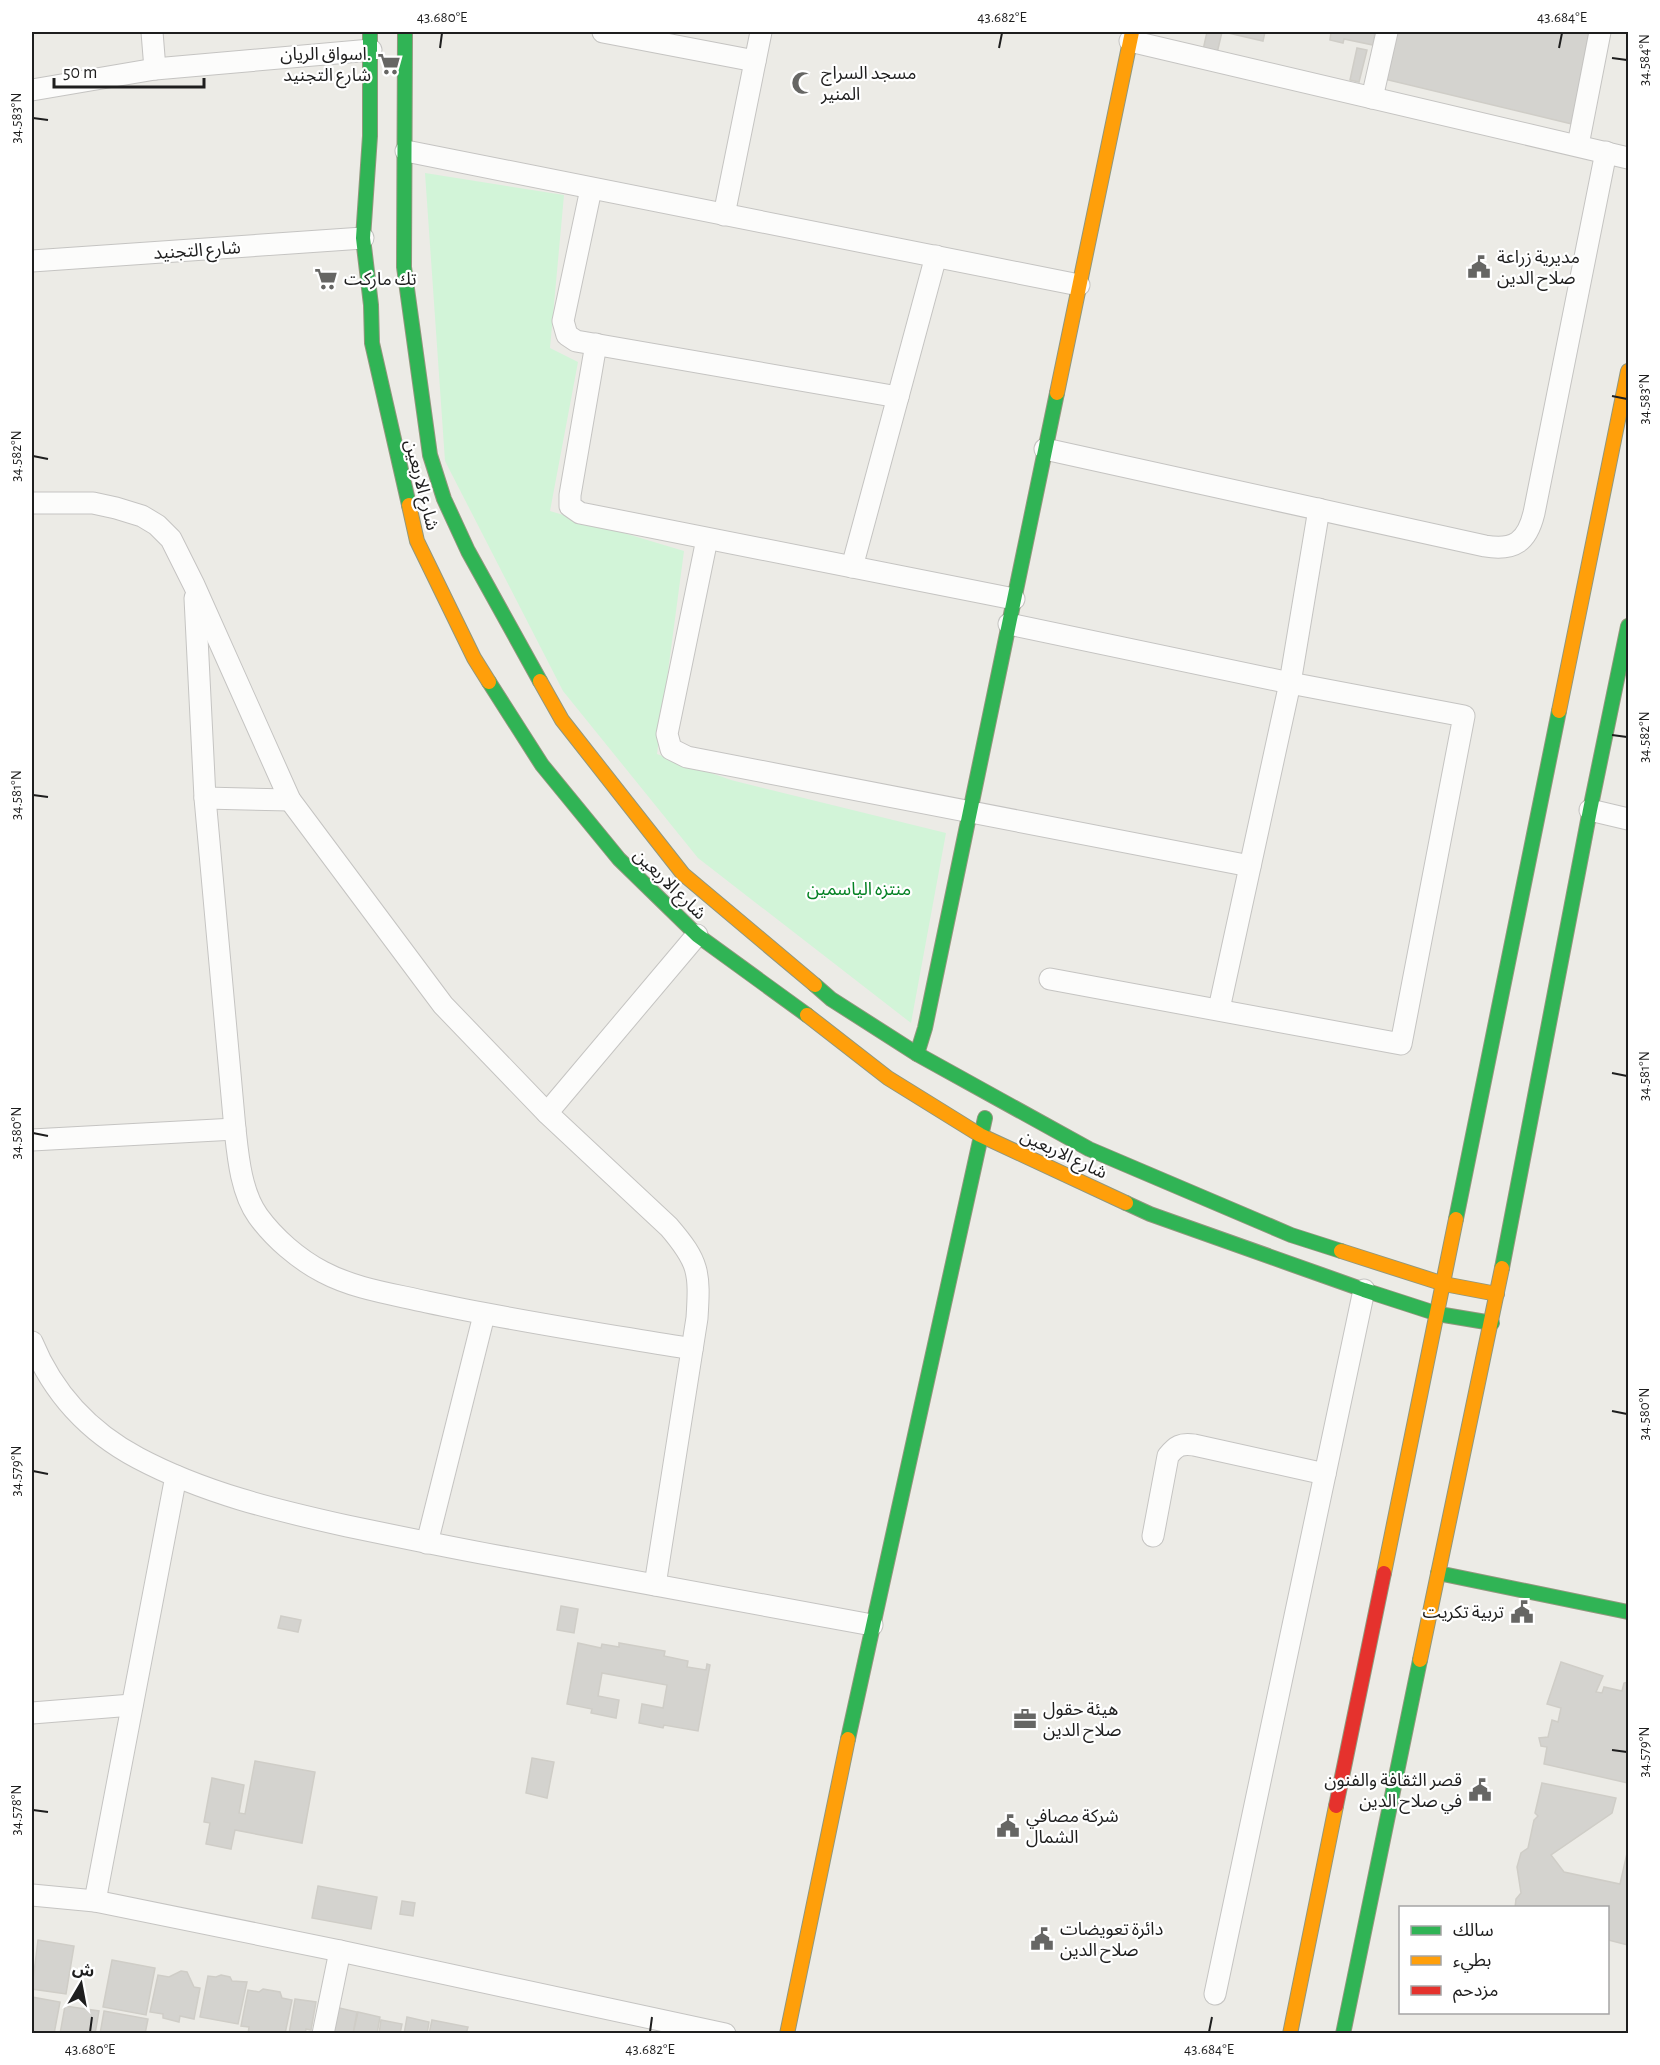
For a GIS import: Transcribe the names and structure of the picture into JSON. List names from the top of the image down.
{
  "streets": {
    "main road": ["شارع الاربعين"],
    "street": ["شارع التجنيد"]
  },
  "crossings": [
    ["شارع التجنيد", "شارع الاربعين"]
  ],
  "parks": ["منتزه الياسمين"],
  "places": {
    "supermarket": ["اسواق الريان. شارع التجنيد", "تك ماركت"],
    "mosque": ["مسجد السراج المنير"],
    "public building": [
      "مديرية زراعة صلاح الدين",
      "تربية تكريت",
      "قصر الثقافة والفنون في صلاح الدين",
      "شركة مصافي الشمال",
      "دائرة تعويضات صلاح الدين"
    ],
    "office": ["هيئة حقول صلاح الدين"]
  },
  "legend": ["سالك", "بطيء", "مزدحم"],
  "scale_bar": "50 m",
  "north": "top",
  "coordinates": [
    "43.680°E",
    "43.682°E",
    "43.684°E",
    "34.584°N",
    "34.583°N",
    "34.582°N",
    "34.581°N",
    "34.580°N",
    "34.579°N",
    "34.578°N"
  ]
}
